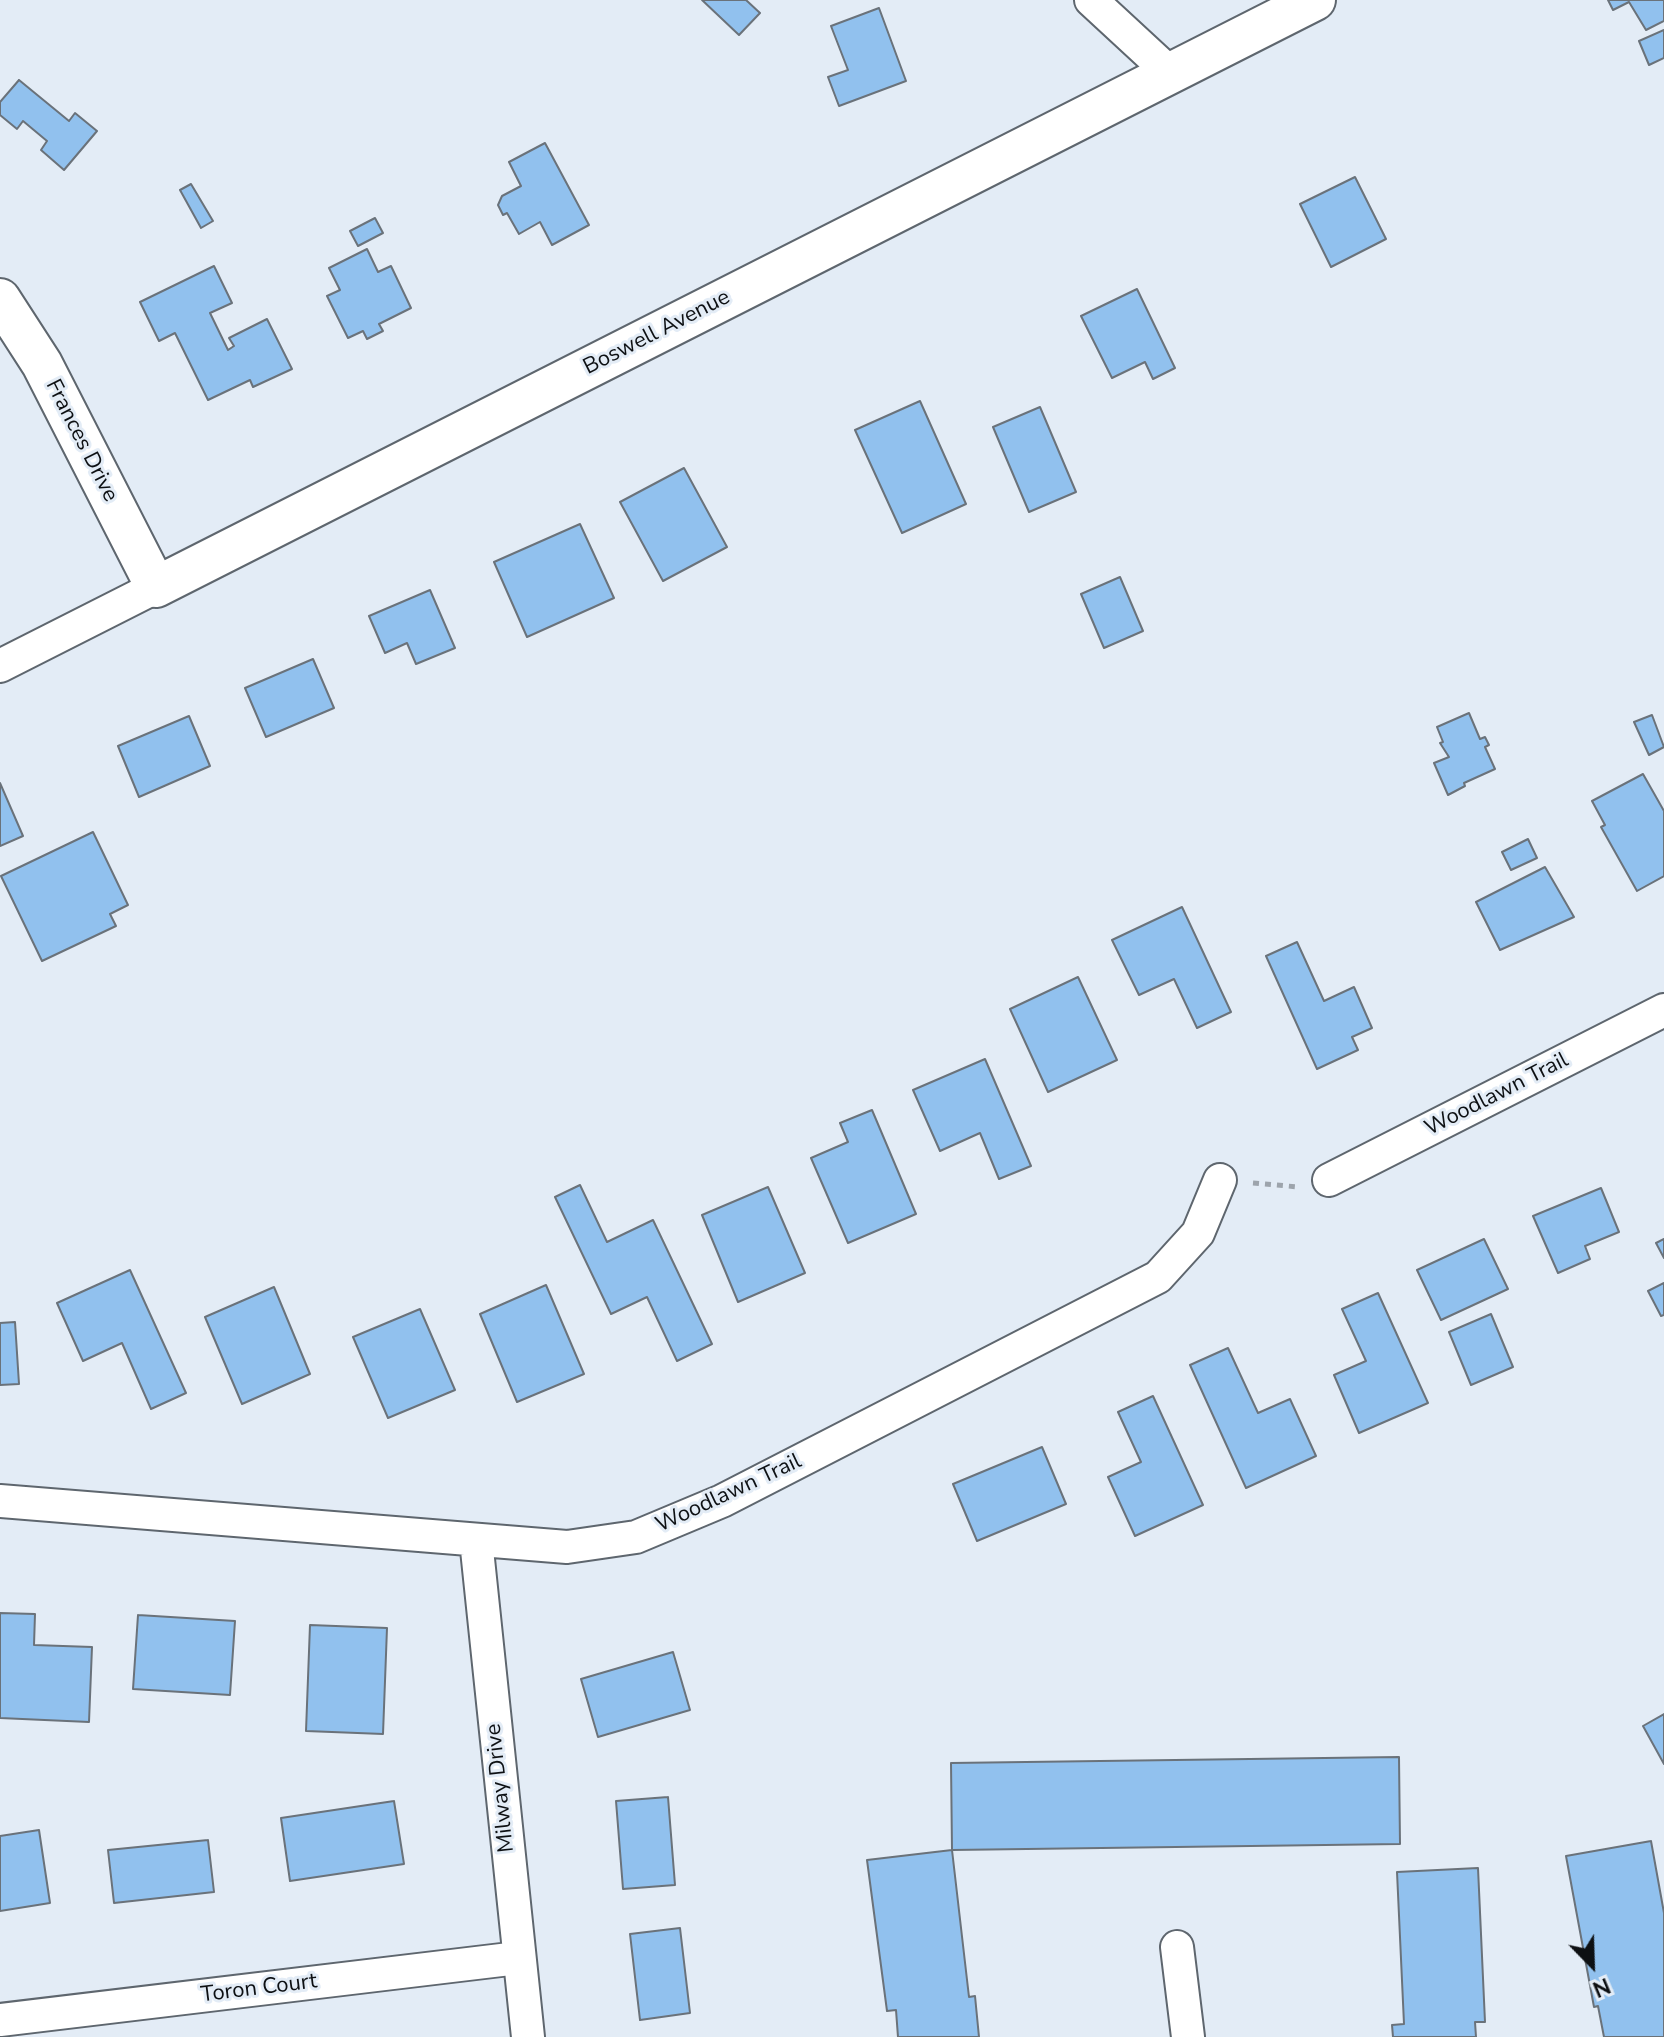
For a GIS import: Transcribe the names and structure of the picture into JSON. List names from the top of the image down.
{
  "streets": {
    "street": [
      "Boswell Avenue",
      "Frances Drive",
      "Woodlawn Trail",
      "Milway Drive",
      "Toron Court"
    ]
  },
  "crossings": [
    ["Boswell Avenue", "Frances Drive"],
    ["Woodlawn Trail", "Milway Drive"],
    ["Milway Drive", "Toron Court"]
  ],
  "north": "bottom right"
}
